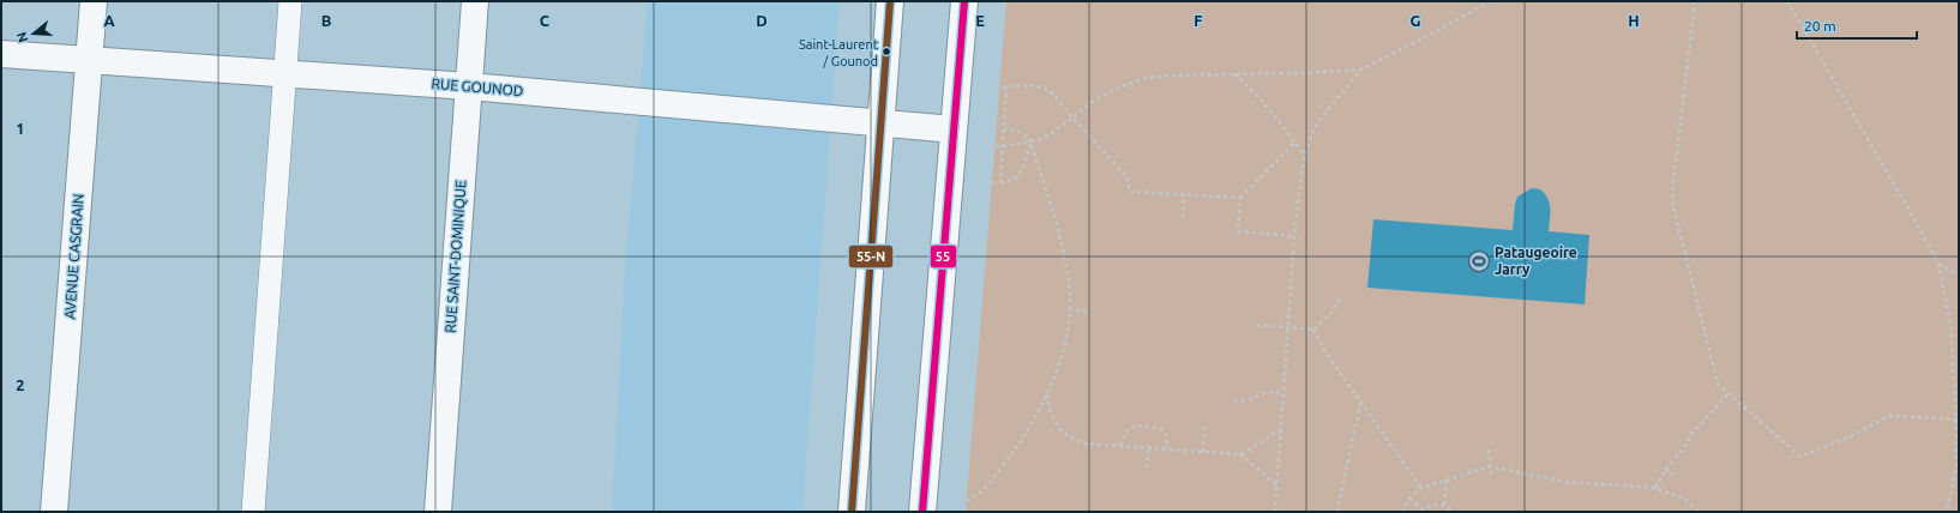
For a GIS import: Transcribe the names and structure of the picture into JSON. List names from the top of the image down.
{
  "streets": {
    "street": ["RUE GOUNOD", "AVENUE CASGRAIN", "RUE SAINT-DOMINIQUE"]
  },
  "crossings": [
    ["RUE GOUNOD", "AVENUE CASGRAIN"],
    ["RUE GOUNOD", "RUE SAINT-DOMINIQUE"]
  ],
  "places": {
    "other": ["Saint-Laurent / Gounod"],
    "sports": ["Pataugeoire Jarry"]
  },
  "lines": ["transit line 55", "transit line 55-N"],
  "scale_bar": "20 m",
  "north": "left",
  "grid": {
    "columns": [
      "A",
      "B",
      "C",
      "D",
      "E",
      "F",
      "G",
      "H"
    ],
    "rows": ["1", "2"]
  }
}
